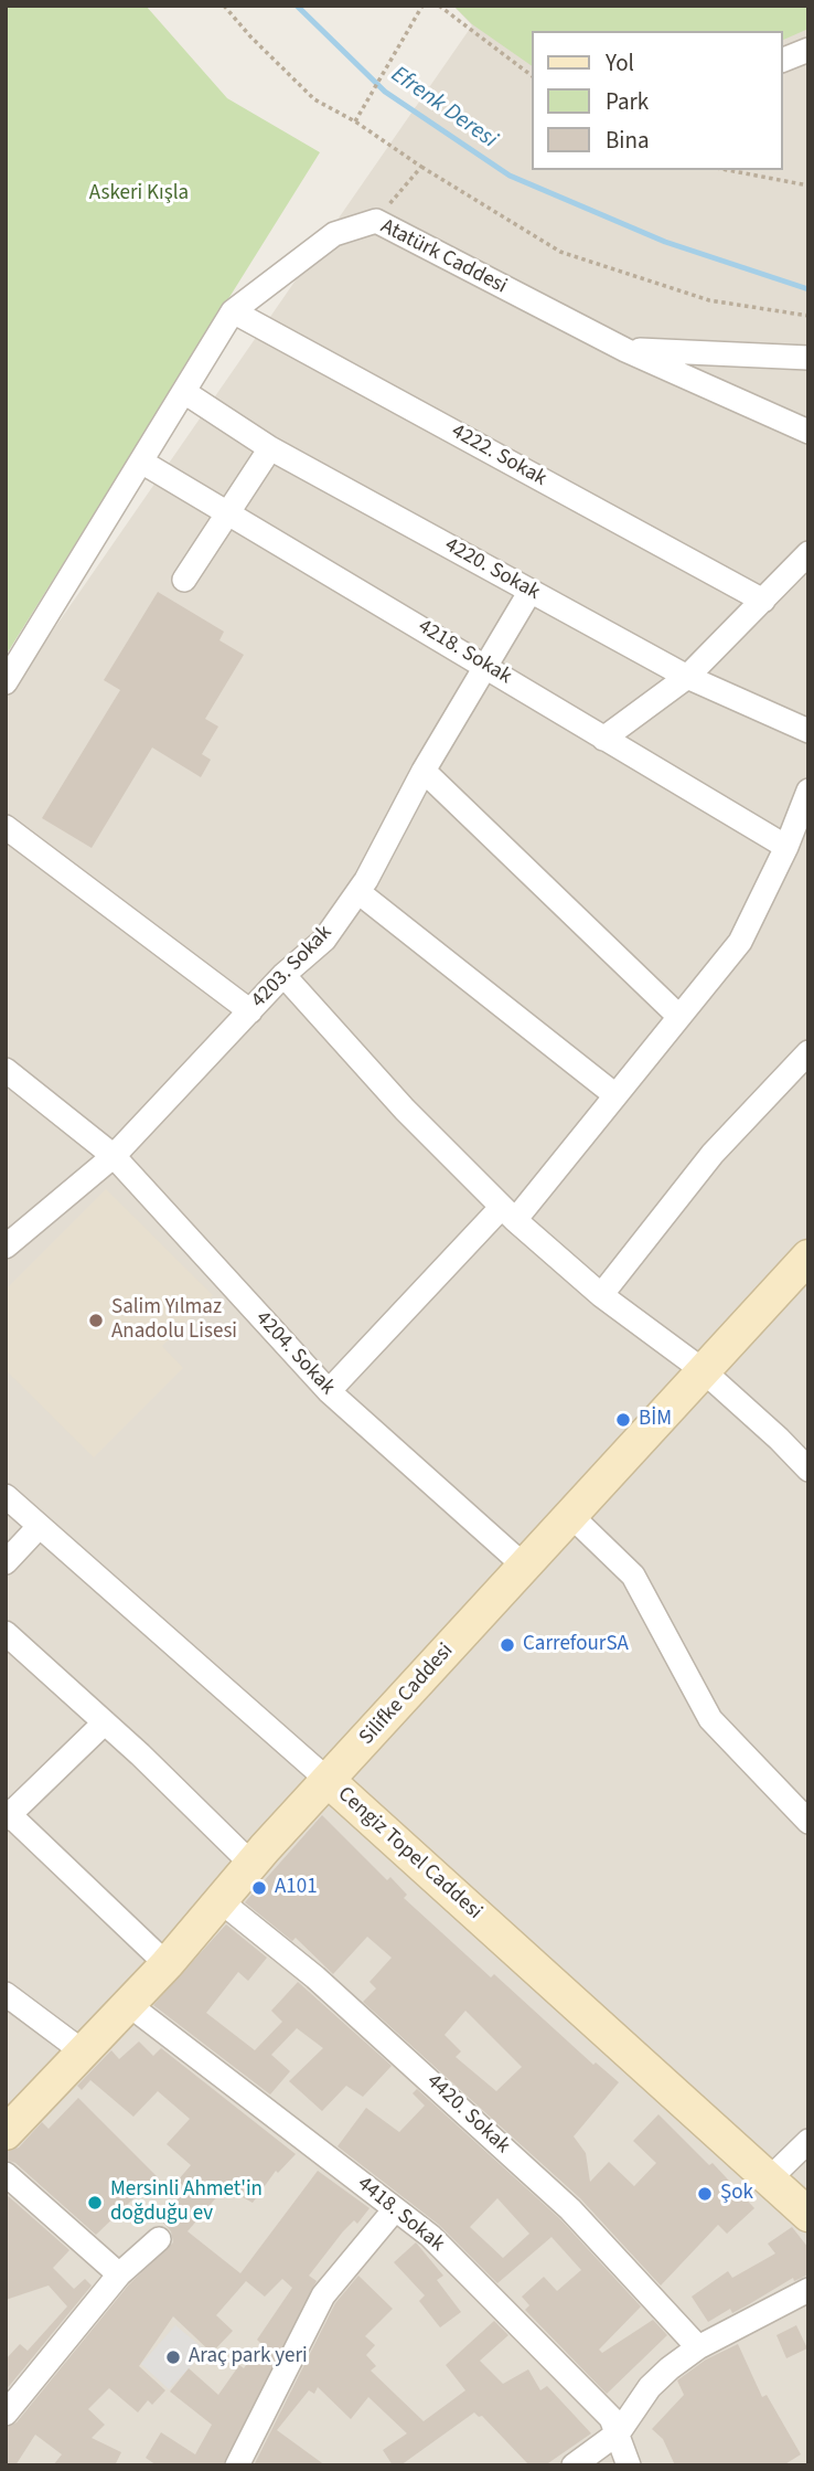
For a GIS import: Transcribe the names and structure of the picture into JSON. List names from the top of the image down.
{
  "streets": {
    "street": [
      "Atatürk Caddesi",
      "4222. Sokak",
      "4220. Sokak",
      "4218. Sokak",
      "4203. Sokak",
      "4204. Sokak",
      "Silifke Caddesi",
      "Cengiz Topel Caddesi",
      "4420. Sokak",
      "4418. Sokak"
    ]
  },
  "crossings": [
    ["Atatürk Caddesi", "4222. Sokak"],
    ["Atatürk Caddesi", "4220. Sokak"],
    ["Atatürk Caddesi", "4218. Sokak"],
    ["4220. Sokak", "4203. Sokak"],
    ["4218. Sokak", "4203. Sokak"],
    ["4203. Sokak", "4204. Sokak"],
    ["4204. Sokak", "Silifke Caddesi"],
    ["Silifke Caddesi", "Cengiz Topel Caddesi"],
    ["Silifke Caddesi", "4420. Sokak"],
    ["Silifke Caddesi", "4418. Sokak"]
  ],
  "water": ["Efrenk Deresi"],
  "parks": ["Askeri Kışla"],
  "places": [
    "Salim Yılmaz Anadolu Lisesi",
    "BİM",
    "CarrefourSA",
    "A101",
    "Şok",
    "Mersinli Ahmet'in doğduğu ev",
    "Araç park yeri"
  ],
  "legend": ["Yol", "Park", "Bina"]
}
